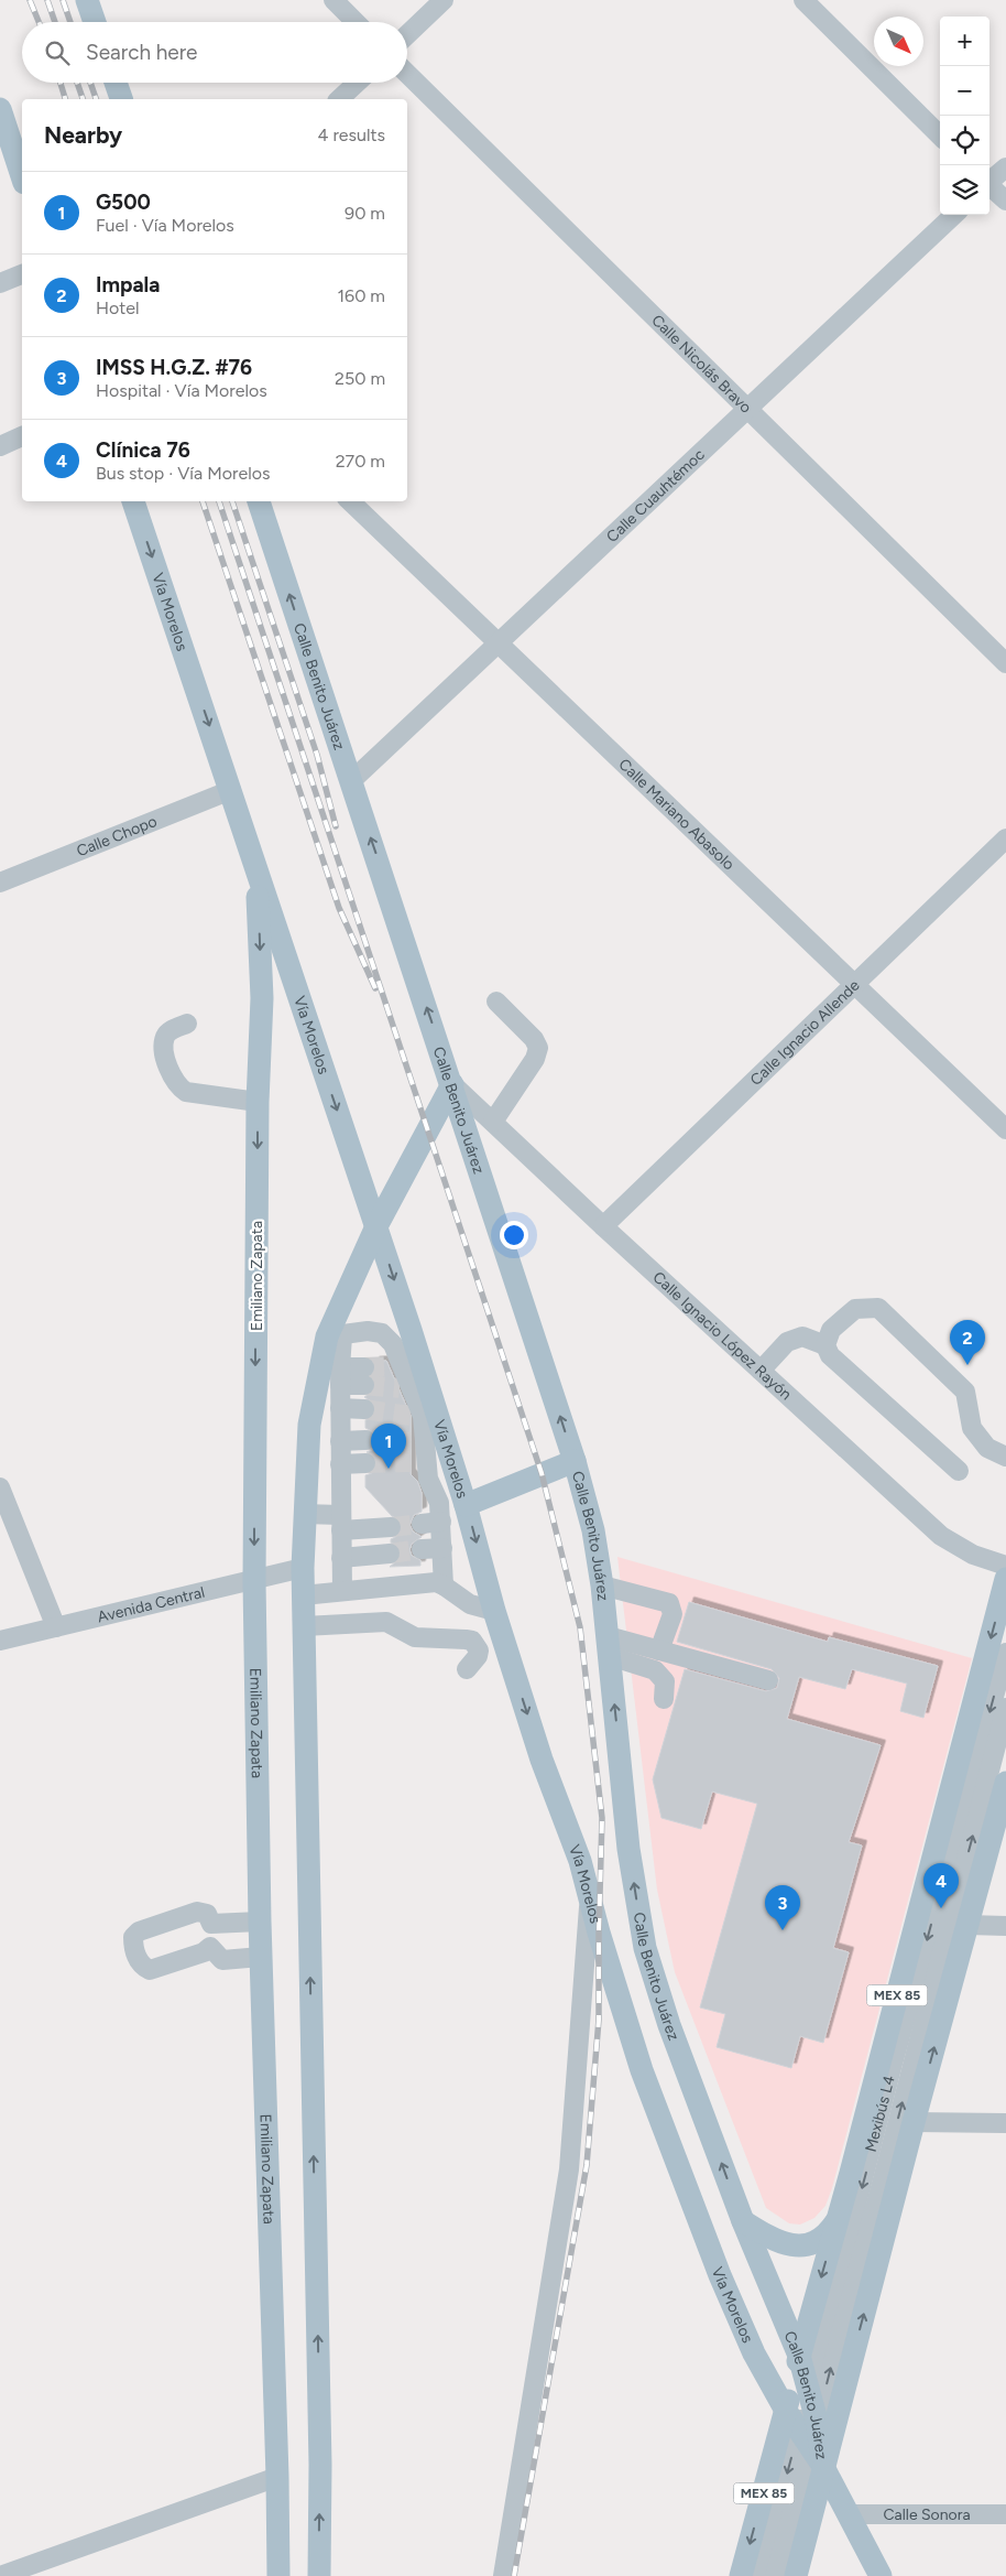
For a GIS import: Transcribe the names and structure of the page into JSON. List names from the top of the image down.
{
  "streets": {
    "main road": [
      "Vía Morelos",
      "Calle Benito Juárez",
      "Emiliano Zapata",
      "MEX 85"
    ],
    "street": [
      "Calle Nicolás Bravo",
      "Calle Cuauhtémoc",
      "Calle Mariano Abasolo",
      "Calle Chopo",
      "Calle Ignacio Allende",
      "Calle Ignacio López Rayón",
      "Avenida Central",
      "Mexibús L4",
      "Calle Sonora"
    ]
  },
  "crossings": [
    ["Calle Nicolás Bravo", "Calle Cuauhtémoc"],
    ["Calle Cuauhtémoc", "Calle Benito Juárez"],
    ["Calle Cuauhtémoc", "Calle Mariano Abasolo"],
    ["Vía Morelos", "Calle Benito Juárez"],
    ["Vía Morelos", "Calle Chopo"],
    ["Vía Morelos", "Emiliano Zapata"],
    ["Vía Morelos", "MEX 85"],
    ["Vía Morelos", "Mexibús L4"],
    ["Calle Benito Juárez", "Calle Ignacio López Rayón"],
    ["Calle Benito Juárez", "MEX 85"],
    ["Calle Benito Juárez", "Mexibús L4"],
    ["Calle Benito Juárez", "Calle Sonora"],
    ["Calle Mariano Abasolo", "Calle Ignacio Allende"],
    ["Calle Ignacio Allende", "Calle Ignacio López Rayón"],
    ["Emiliano Zapata", "Avenida Central"]
  ],
  "one_way": ["Vía Morelos", "Calle Benito Juárez"],
  "north": "bottom right",
  "page": {
    "map_buttons": ["+", "−"],
    "search": "Search here",
    "heading": ["Nearby", "4 results"],
    "list": [
      {
        "mark": "1",
        "name": "G500",
        "note": "Fuel · Vía Morelos",
        "value": "90 m"
      },
      {
        "mark": "2",
        "name": "Impala",
        "note": "Hotel",
        "value": "160 m"
      },
      {
        "mark": "3",
        "name": "IMSS H.G.Z. #76",
        "note": "Hospital · Vía Morelos",
        "value": "250 m"
      },
      {
        "mark": "4",
        "name": "Clínica 76",
        "note": "Bus stop · Vía Morelos",
        "value": "270 m"
      }
    ],
    "pins": [
      "2",
      "1",
      "4",
      "3"
    ]
  }
}
